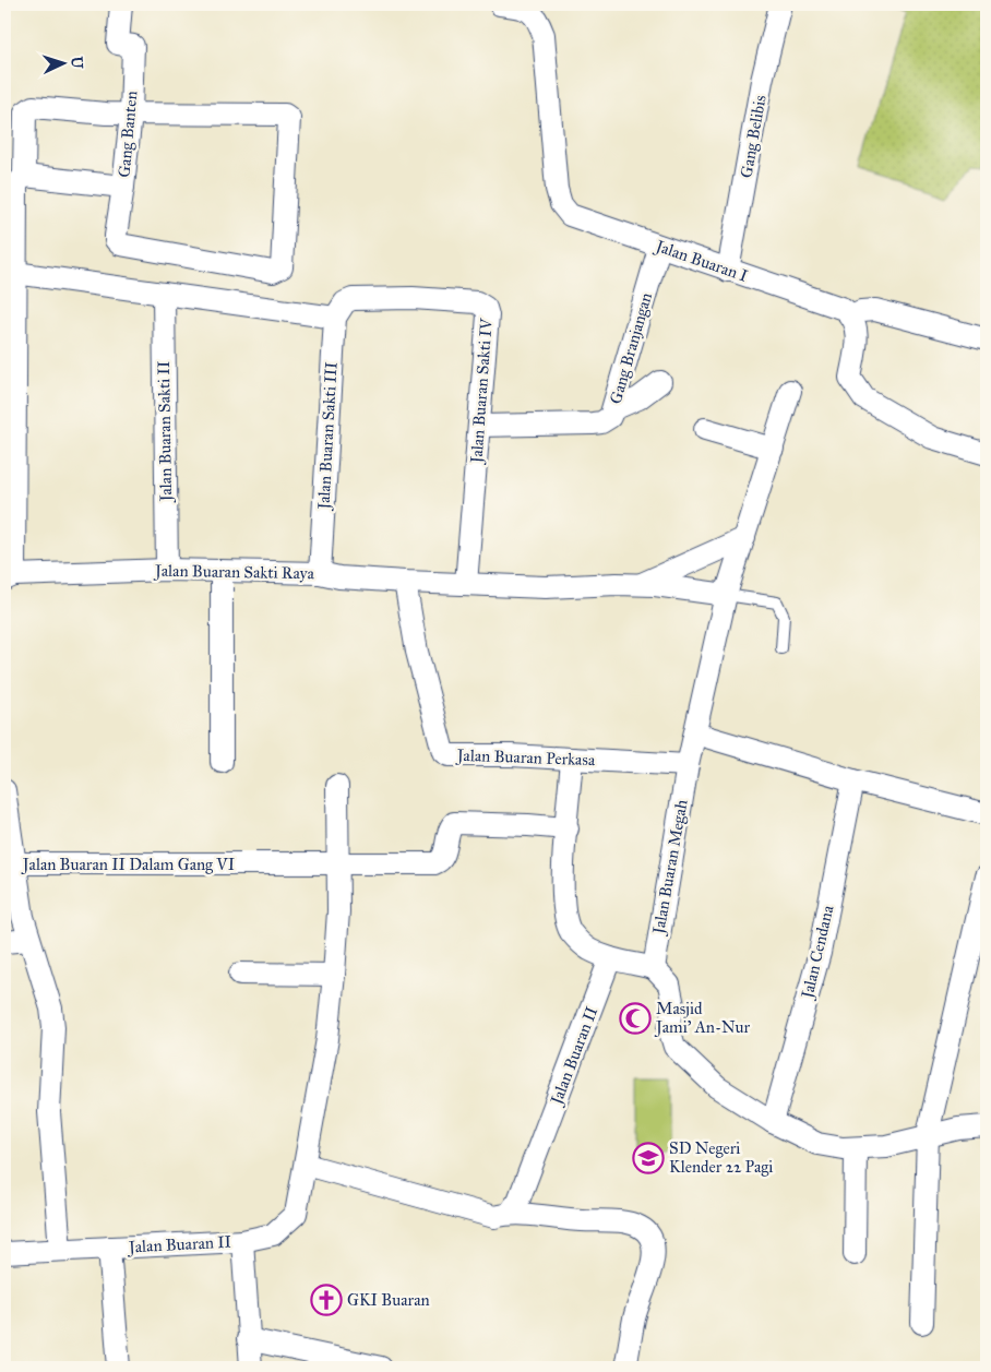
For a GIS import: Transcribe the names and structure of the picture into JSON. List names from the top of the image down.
{
  "streets": {
    "street": [
      "Gang Banten",
      "Gang Belibis",
      "Jalan Buaran I",
      "Gang Branjangan",
      "Jalan Buaran Sakti IV",
      "Jalan Buaran Sakti II",
      "Jalan Buaran Sakti III",
      "Jalan Buaran Sakti Raya",
      "Jalan Buaran Perkasa",
      "Jalan Buaran II Dalam Gang VI",
      "Jalan Buaran Megah",
      "Jalan Cendana",
      "Jalan Buaran II"
    ]
  },
  "crossings": [
    ["Gang Belibis", "Jalan Buaran I"],
    ["Jalan Buaran I", "Gang Branjangan"],
    ["Gang Branjangan", "Jalan Buaran Sakti IV"],
    ["Jalan Buaran Sakti IV", "Jalan Buaran Sakti III"],
    ["Jalan Buaran Sakti IV", "Jalan Buaran Sakti Raya"],
    ["Jalan Buaran Sakti II", "Jalan Buaran Sakti Raya"],
    ["Jalan Buaran Sakti III", "Jalan Buaran Sakti Raya"],
    ["Jalan Buaran Sakti Raya", "Jalan Buaran Perkasa"],
    ["Jalan Buaran Perkasa", "Jalan Buaran Megah"],
    ["Jalan Buaran II Dalam Gang VI", "Jalan Buaran II"]
  ],
  "places": {
    "mosque": ["Masjid Jami' An-Nur"],
    "school or university": ["SD Negeri Klender 22 Pagi"],
    "church": ["GKI Buaran"]
  },
  "north": "right"
}
